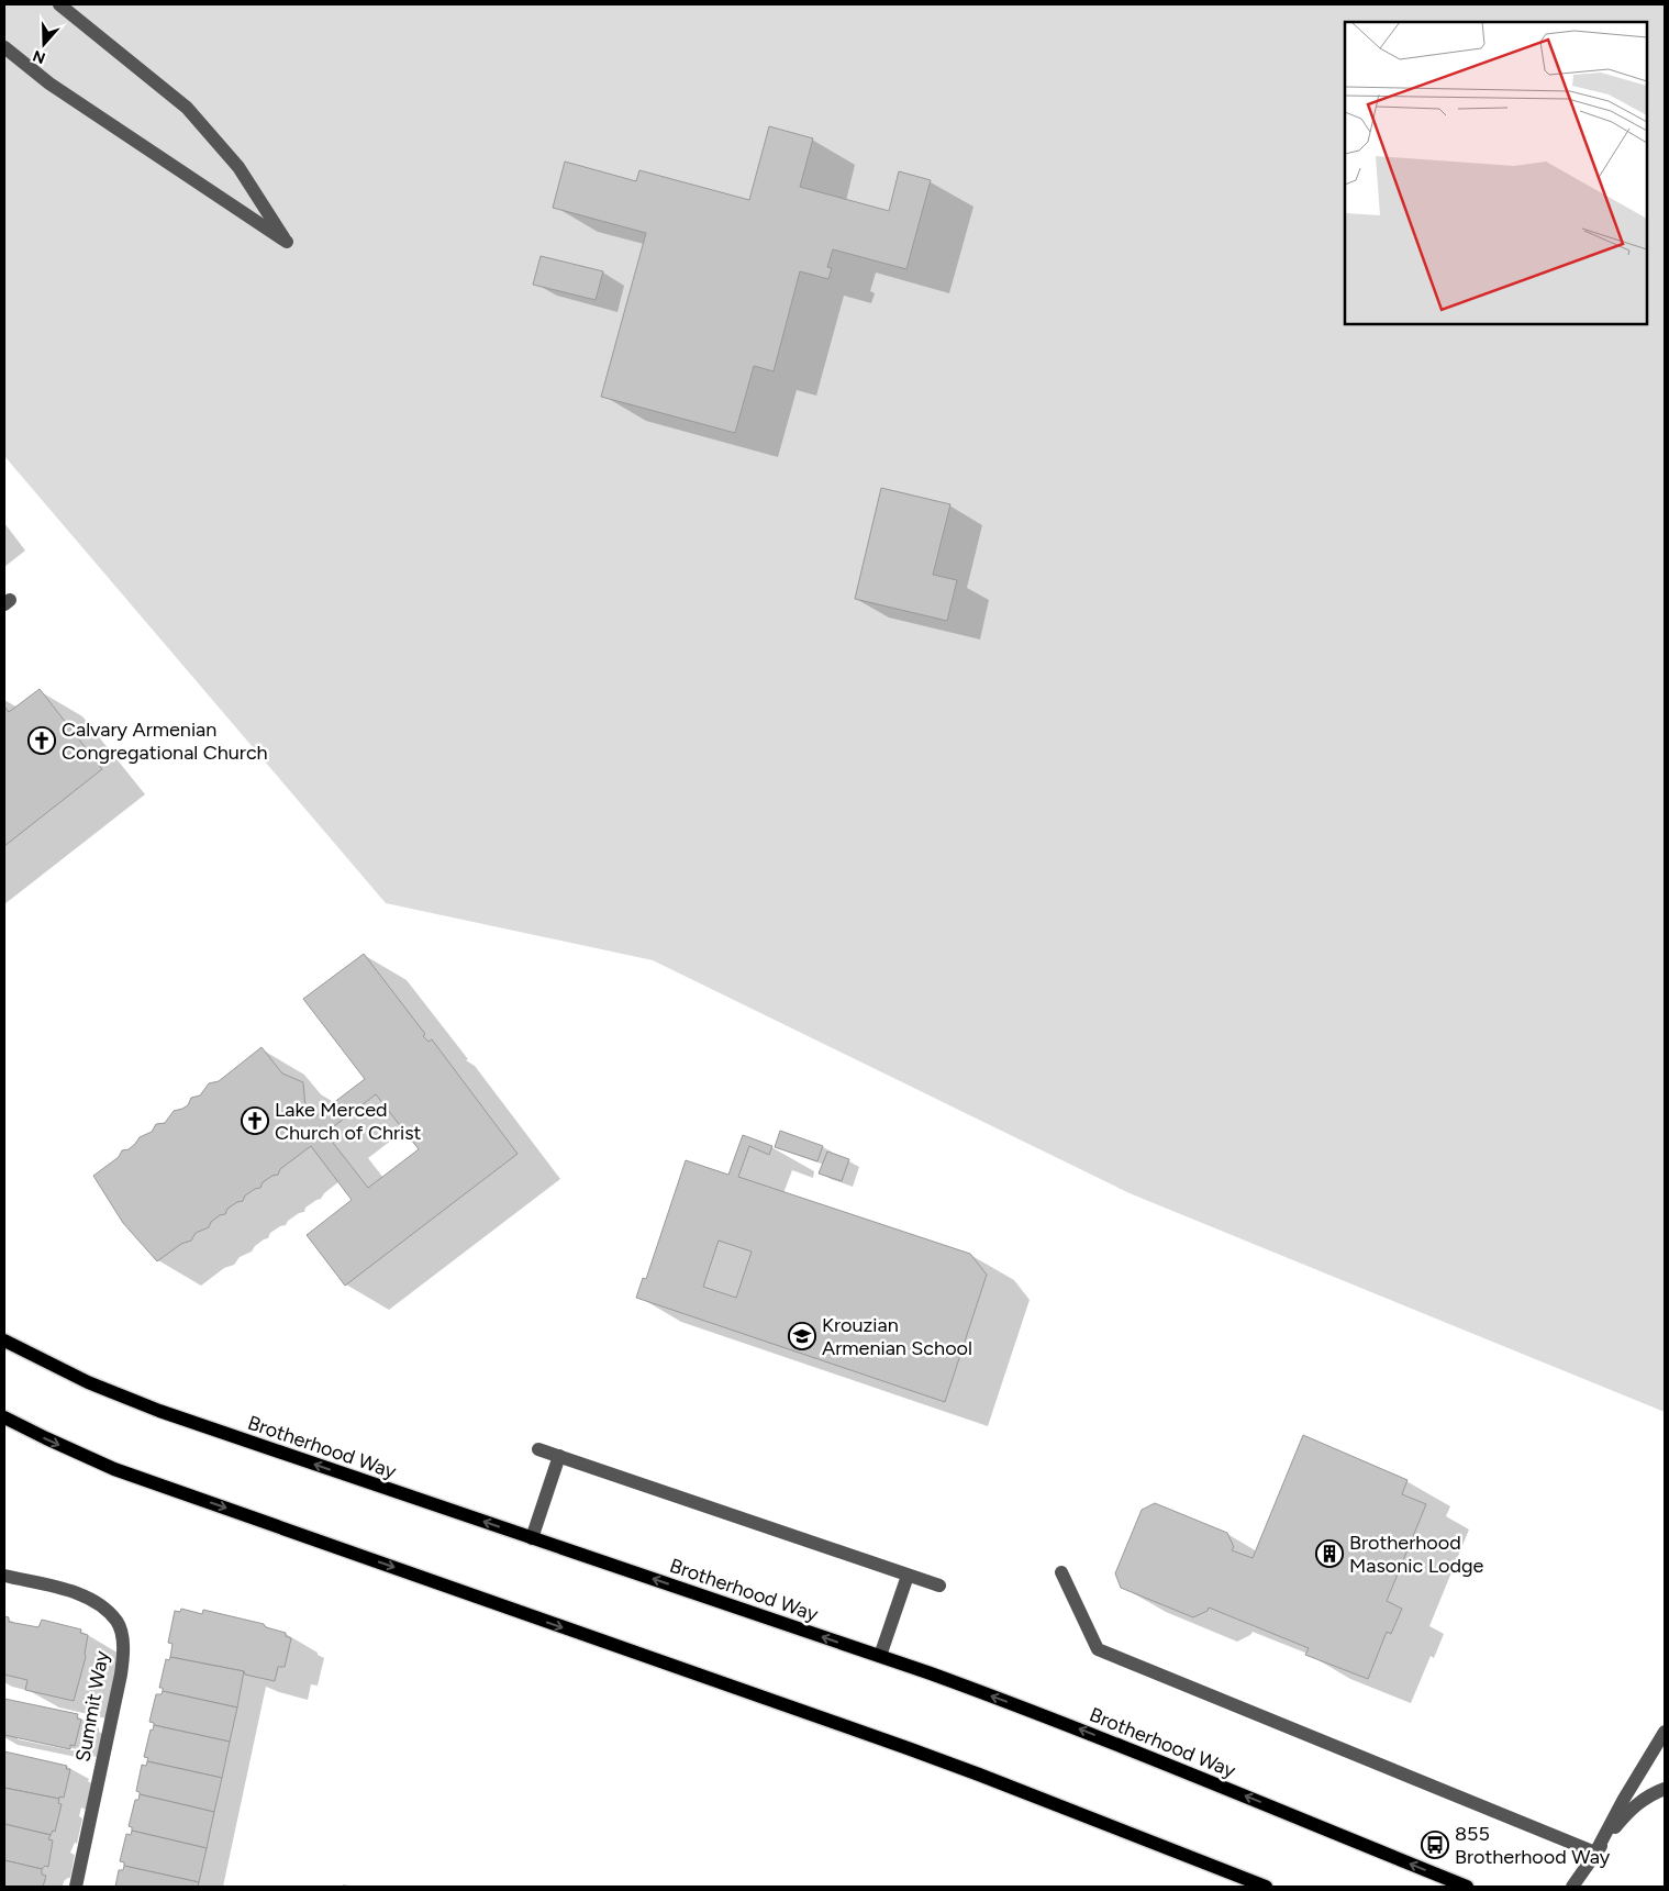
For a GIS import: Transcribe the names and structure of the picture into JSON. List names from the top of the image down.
{
  "streets": {
    "main road": ["Brotherhood Way"],
    "street": ["Summit Way"]
  },
  "places": {
    "church": ["Calvary Armenian Congregational Church", "Lake Merced Church of Christ"],
    "school or university": ["Krouzian Armenian School"],
    "building": ["Brotherhood Masonic Lodge"],
    "bus stop": ["855 Brotherhood Way"]
  },
  "north": "bottom"
}
